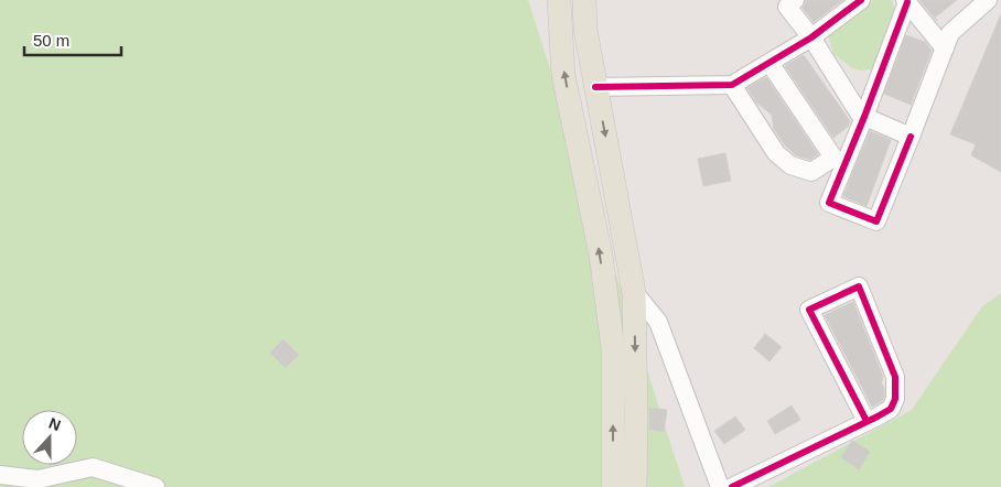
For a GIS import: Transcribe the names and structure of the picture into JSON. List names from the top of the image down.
{
  "scale_bar": "50 m",
  "north": "top"
}
